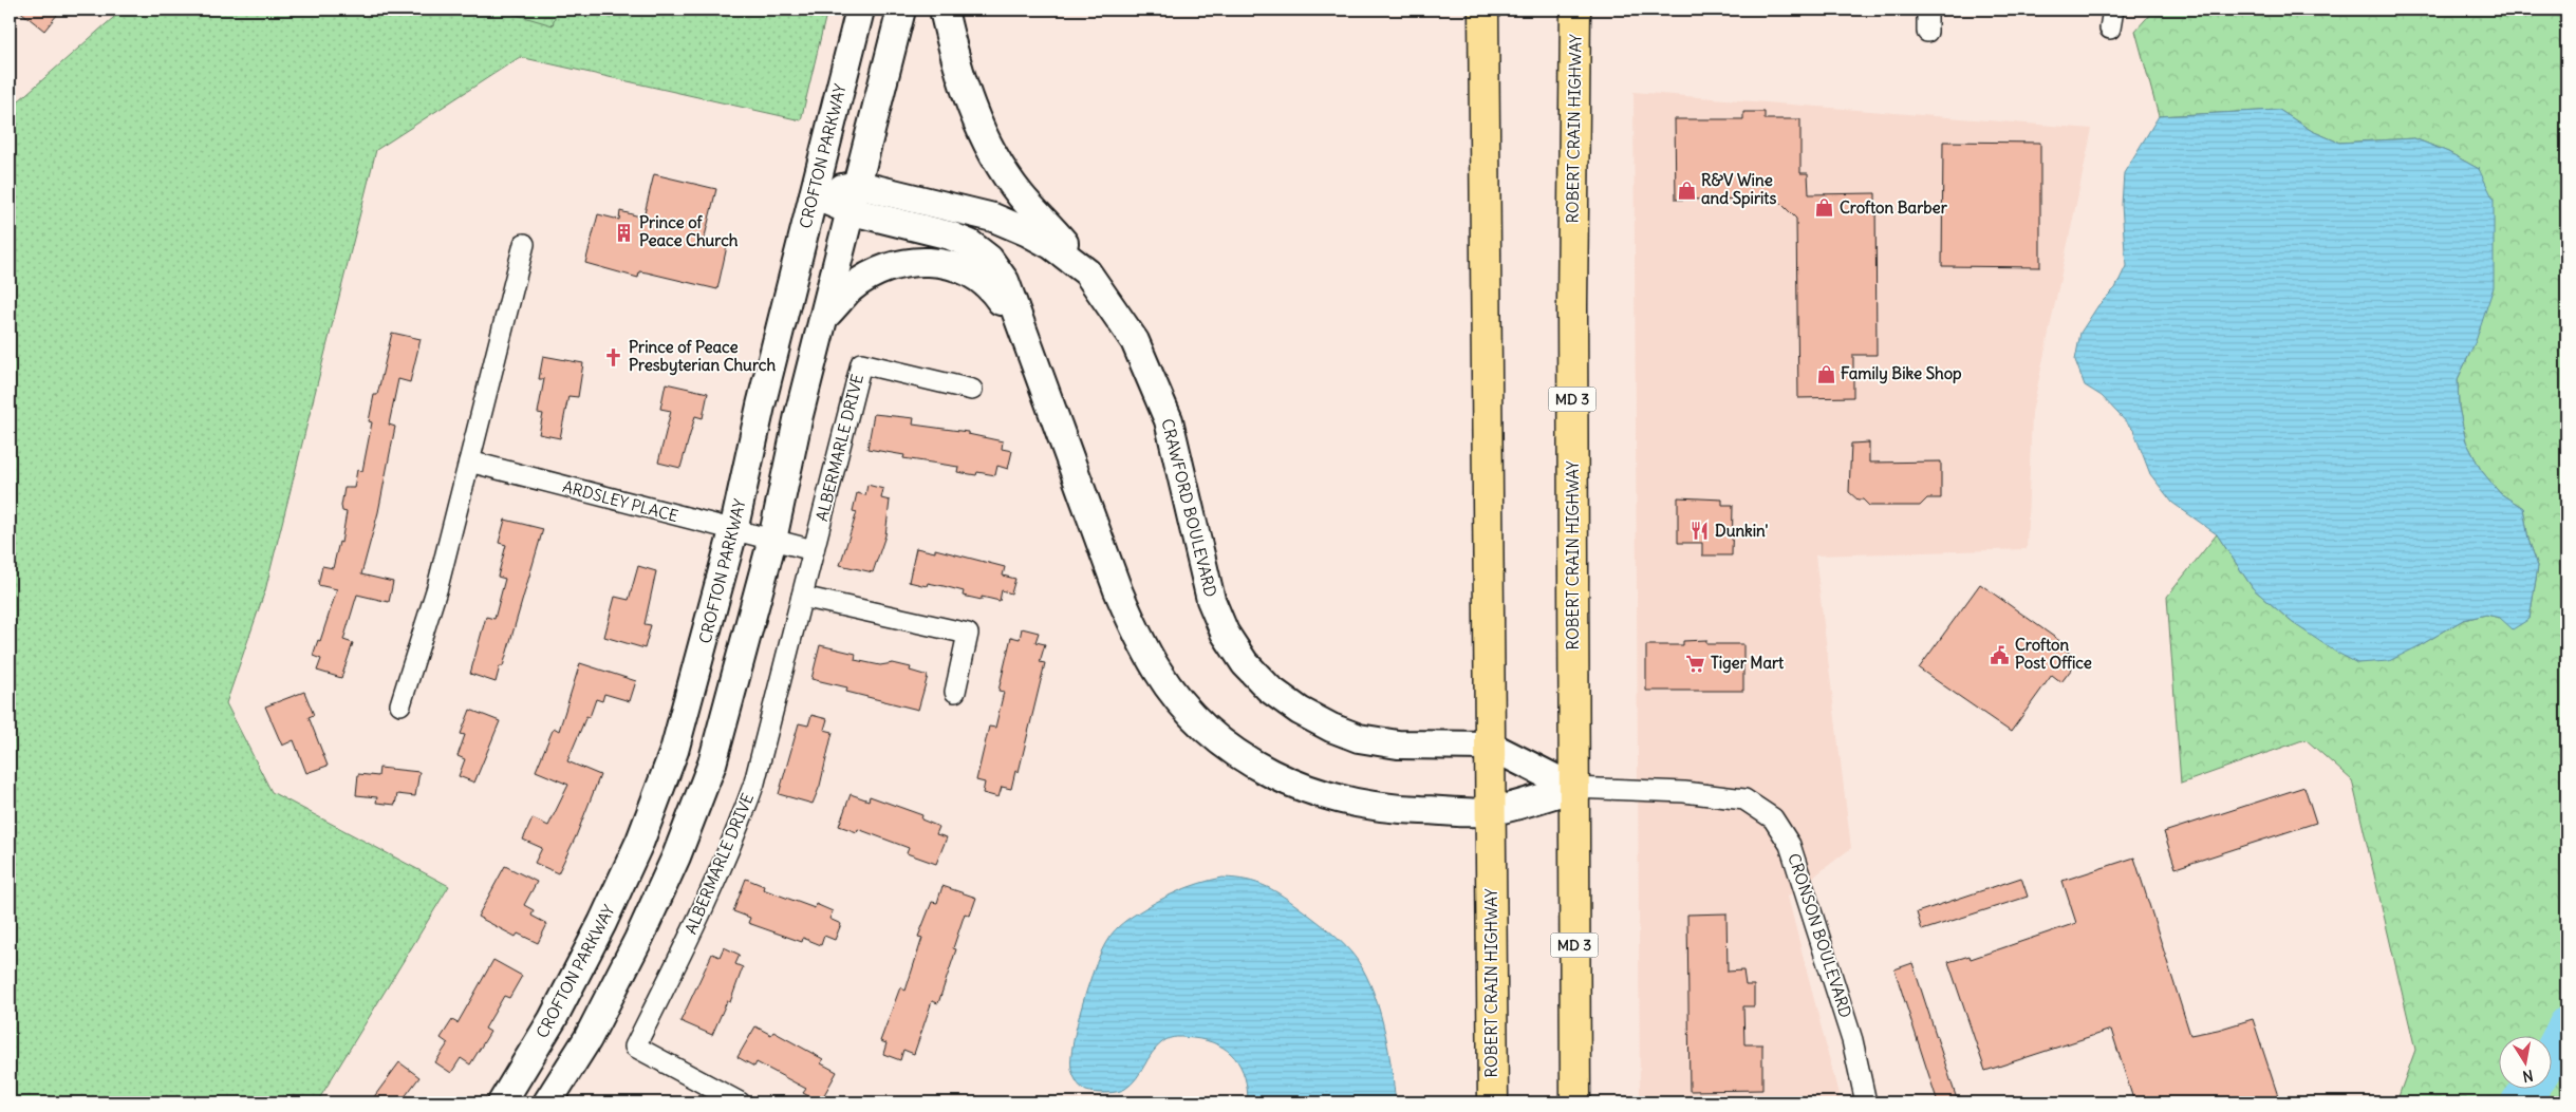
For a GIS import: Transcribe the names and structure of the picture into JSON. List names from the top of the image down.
{
  "streets": {
    "highway": ["ROBERT CRAIN HIGHWAY", "MD 3"],
    "street": [
      "CROFTON PARKWAY",
      "ALBERMARLE DRIVE",
      "ARDSLEY PLACE",
      "CRAWFORD BOULEVARD",
      "CRONSON BOULEVARD"
    ]
  },
  "crossings": [
    ["ROBERT CRAIN HIGHWAY", "CRAWFORD BOULEVARD"],
    ["ROBERT CRAIN HIGHWAY", "CRONSON BOULEVARD"],
    ["CROFTON PARKWAY", "ARDSLEY PLACE"],
    ["CROFTON PARKWAY", "CRAWFORD BOULEVARD"],
    ["CRAWFORD BOULEVARD", "CRONSON BOULEVARD"]
  ],
  "places": {
    "shop": ["R&V Wine and Spirits", "Crofton Barber", "Family Bike Shop"],
    "building": ["Prince of Peace Church"],
    "church": ["Prince of Peace Presbyterian Church"],
    "restaurant": ["Dunkin'"],
    "public building": ["Crofton Post Office"],
    "supermarket": ["Tiger Mart"]
  },
  "north": "bottom"
}
